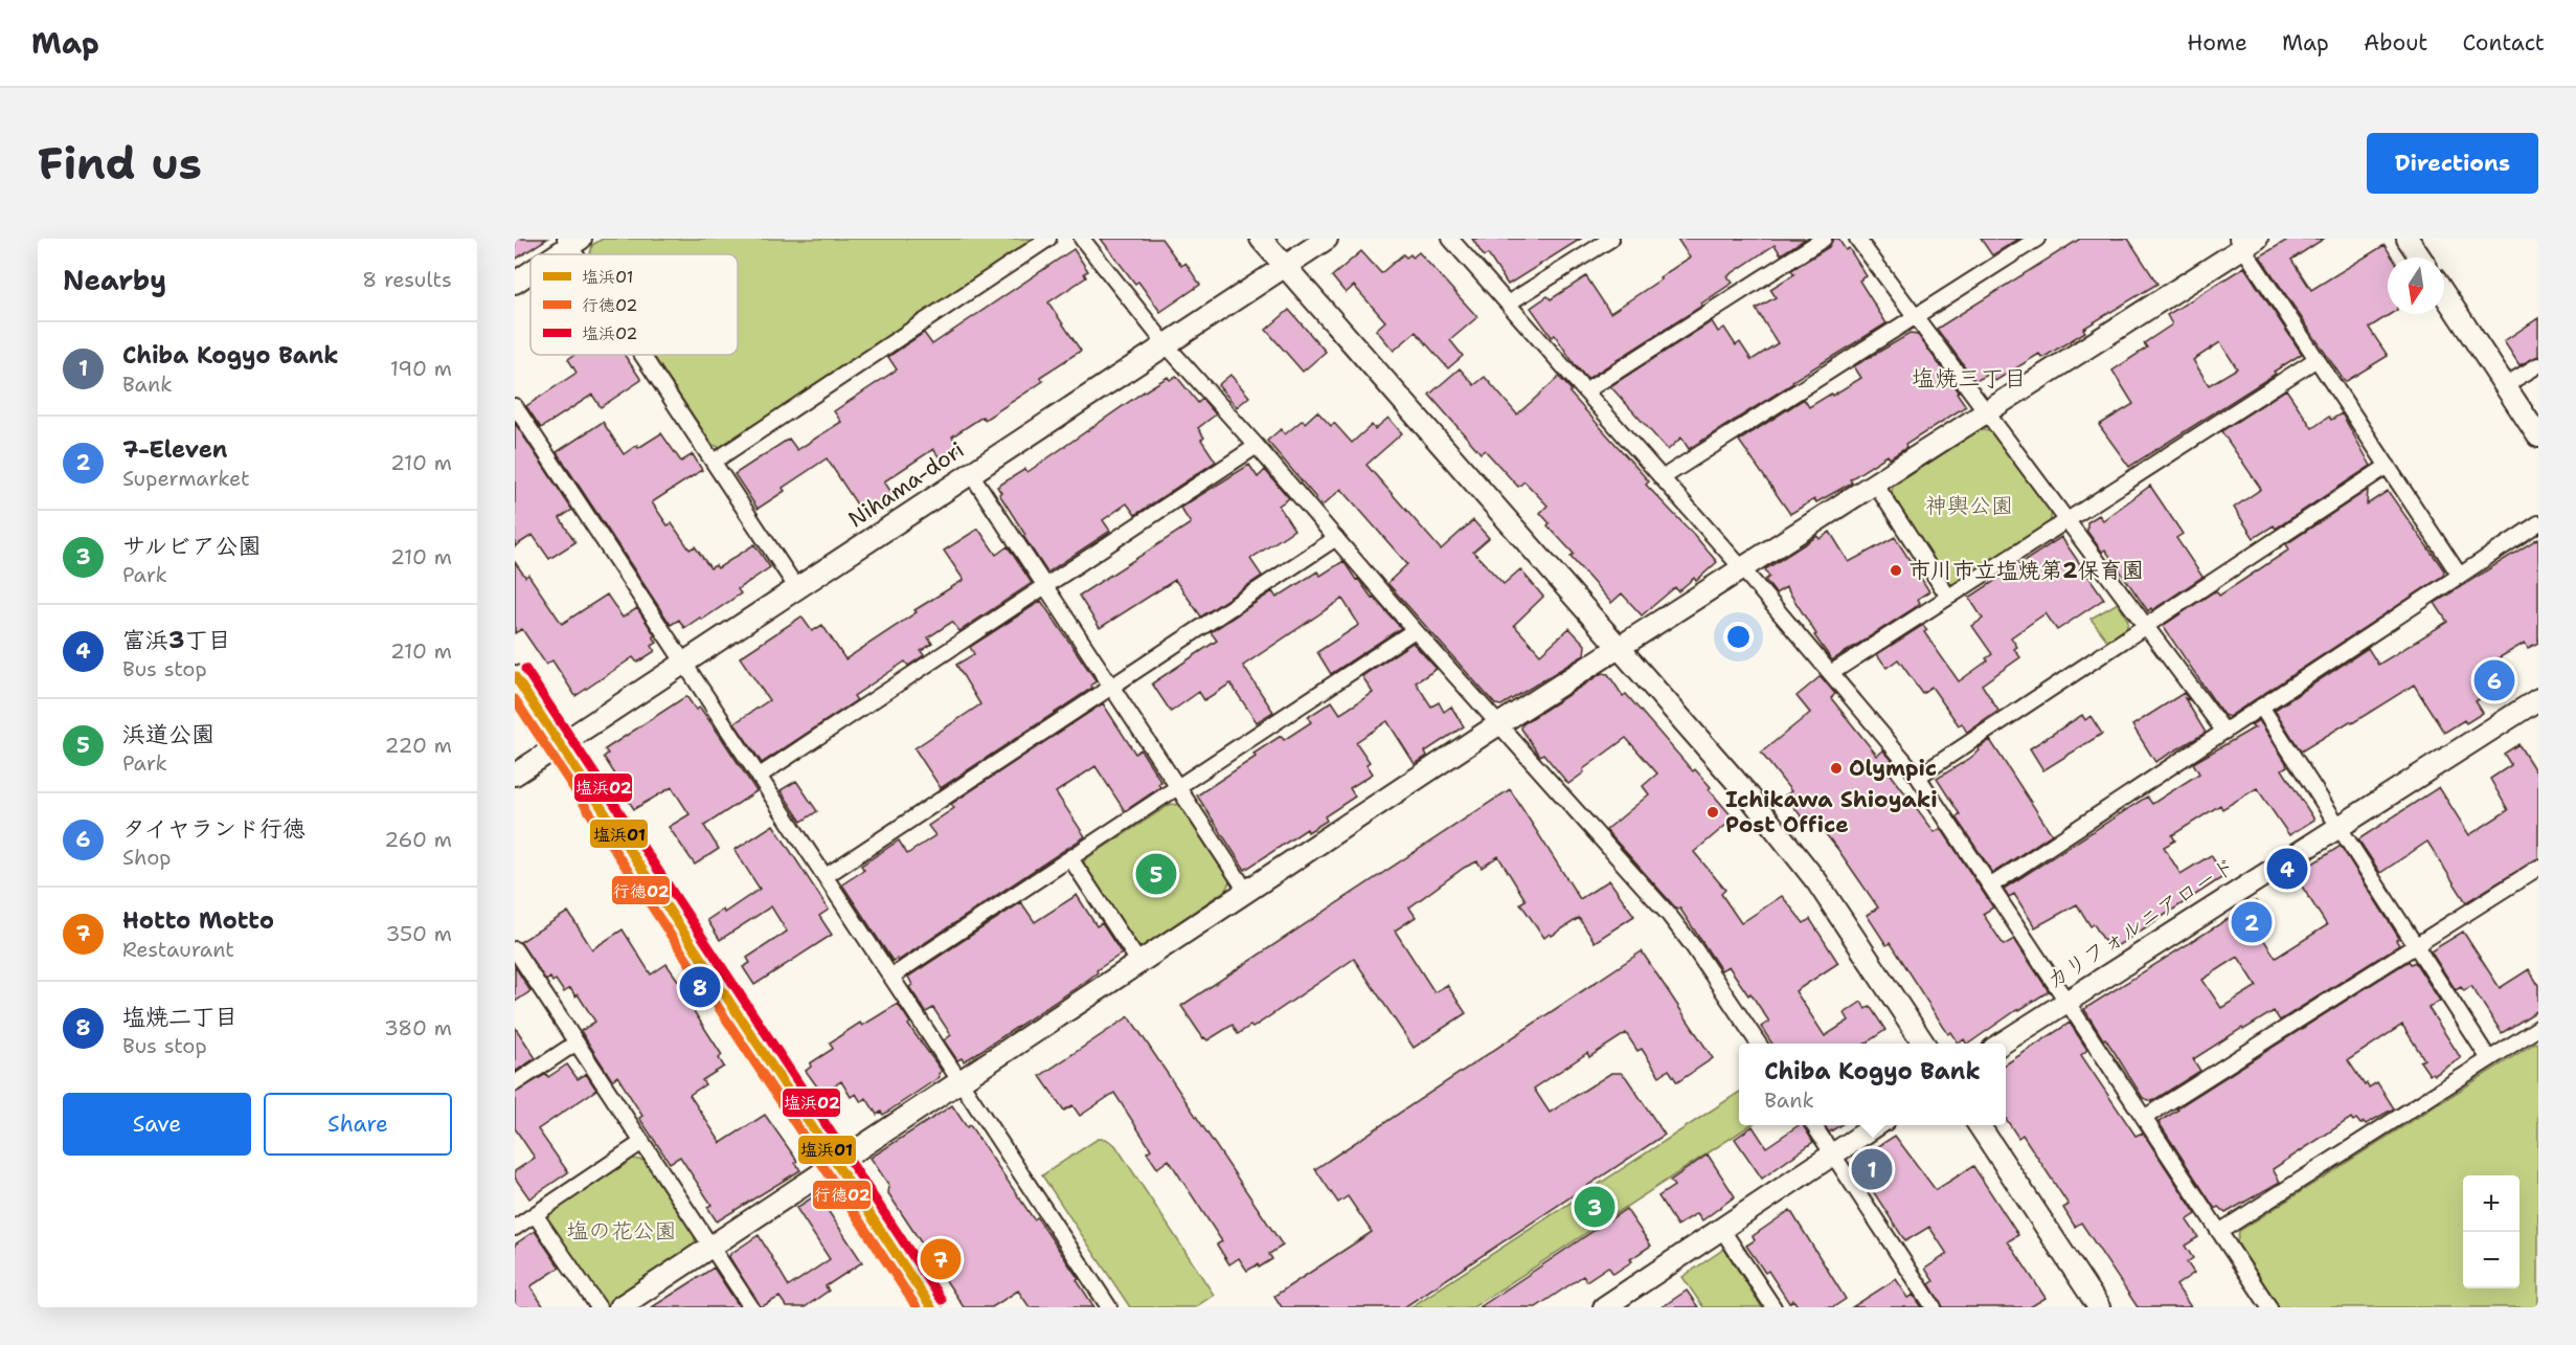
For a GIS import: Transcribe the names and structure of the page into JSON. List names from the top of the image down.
{
  "streets": {
    "street": ["Nihama-dori", "カリフォルニアロード"]
  },
  "districts": ["塩焼三丁目"],
  "parks": ["神輿公園", "塩の花公園"],
  "places": ["市川市立塩焼第2保育園", "Olympic", "Ichikawa Shioyaki Post Office"],
  "lines": ["transit line 塩浜02", "transit line 塩浜01", "transit line 行徳02"],
  "legend": ["塩浜01", "行徳02", "塩浜02"],
  "north": "bottom",
  "page": {
    "header": "Map",
    "nav": [
      "Home",
      "Map",
      "About",
      "Contact"
    ],
    "buttons": [
      "Directions",
      ["Save", "Share"]
    ],
    "title": "Find us",
    "heading": ["Nearby", "8 results"],
    "list": [
      {
        "mark": "1",
        "name": "Chiba Kogyo Bank",
        "note": "Bank",
        "value": "190 m"
      },
      {
        "mark": "2",
        "name": "7-Eleven",
        "note": "Supermarket",
        "value": "210 m"
      },
      {
        "mark": "3",
        "name": "サルビア公園",
        "note": "Park",
        "value": "210 m"
      },
      {
        "mark": "4",
        "name": "富浜3丁目",
        "note": "Bus stop",
        "value": "210 m"
      },
      {
        "mark": "5",
        "name": "浜道公園",
        "note": "Park",
        "value": "220 m"
      },
      {
        "mark": "6",
        "name": "タイヤランド行徳",
        "note": "Shop",
        "value": "260 m"
      },
      {
        "mark": "7",
        "name": "Hotto Motto",
        "note": "Restaurant",
        "value": "350 m"
      },
      {
        "mark": "8",
        "name": "塩焼二丁目",
        "note": "Bus stop",
        "value": "380 m"
      }
    ],
    "pins": [
      "6",
      "4",
      "5",
      "2",
      "8",
      "1",
      "3",
      "7"
    ],
    "popup": ["Chiba Kogyo Bank", "Bank"],
    "map_buttons": ["+", "−"]
  }
}
